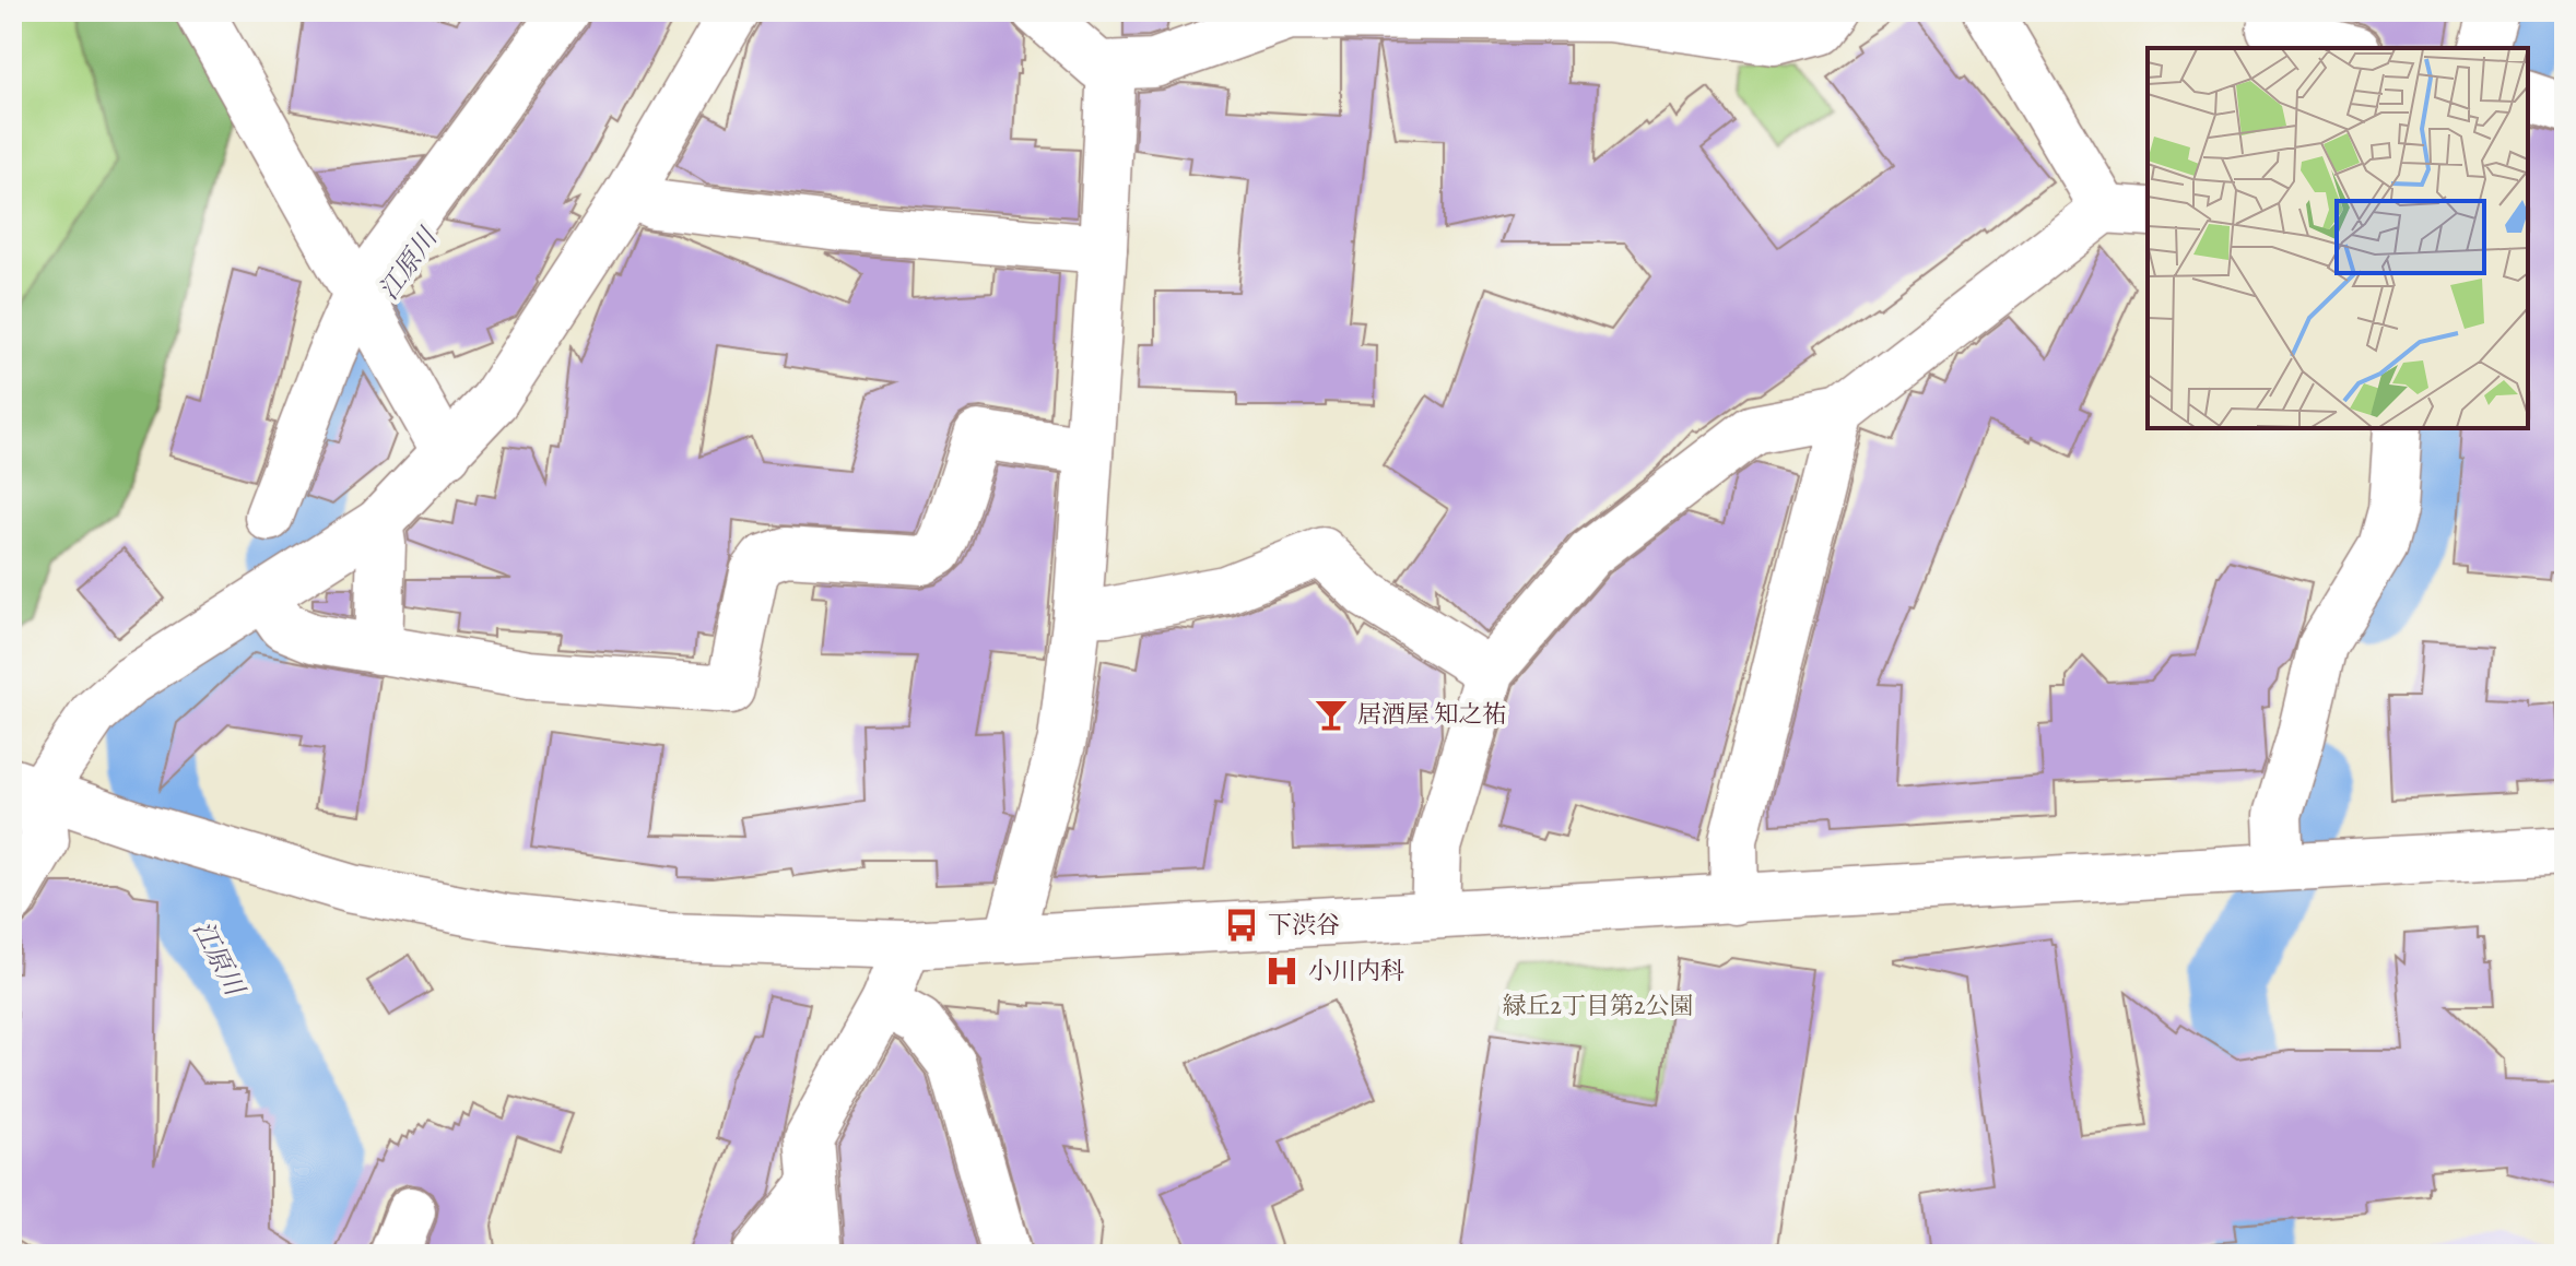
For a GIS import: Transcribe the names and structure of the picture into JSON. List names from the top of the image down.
{
  "water": ["江原川"],
  "parks": ["緑丘2丁目第2公園"],
  "places": {
    "bar": ["居酒屋 知之祐"],
    "bus stop": ["下渋谷"],
    "hospital": ["小川内科"]
  }
}
